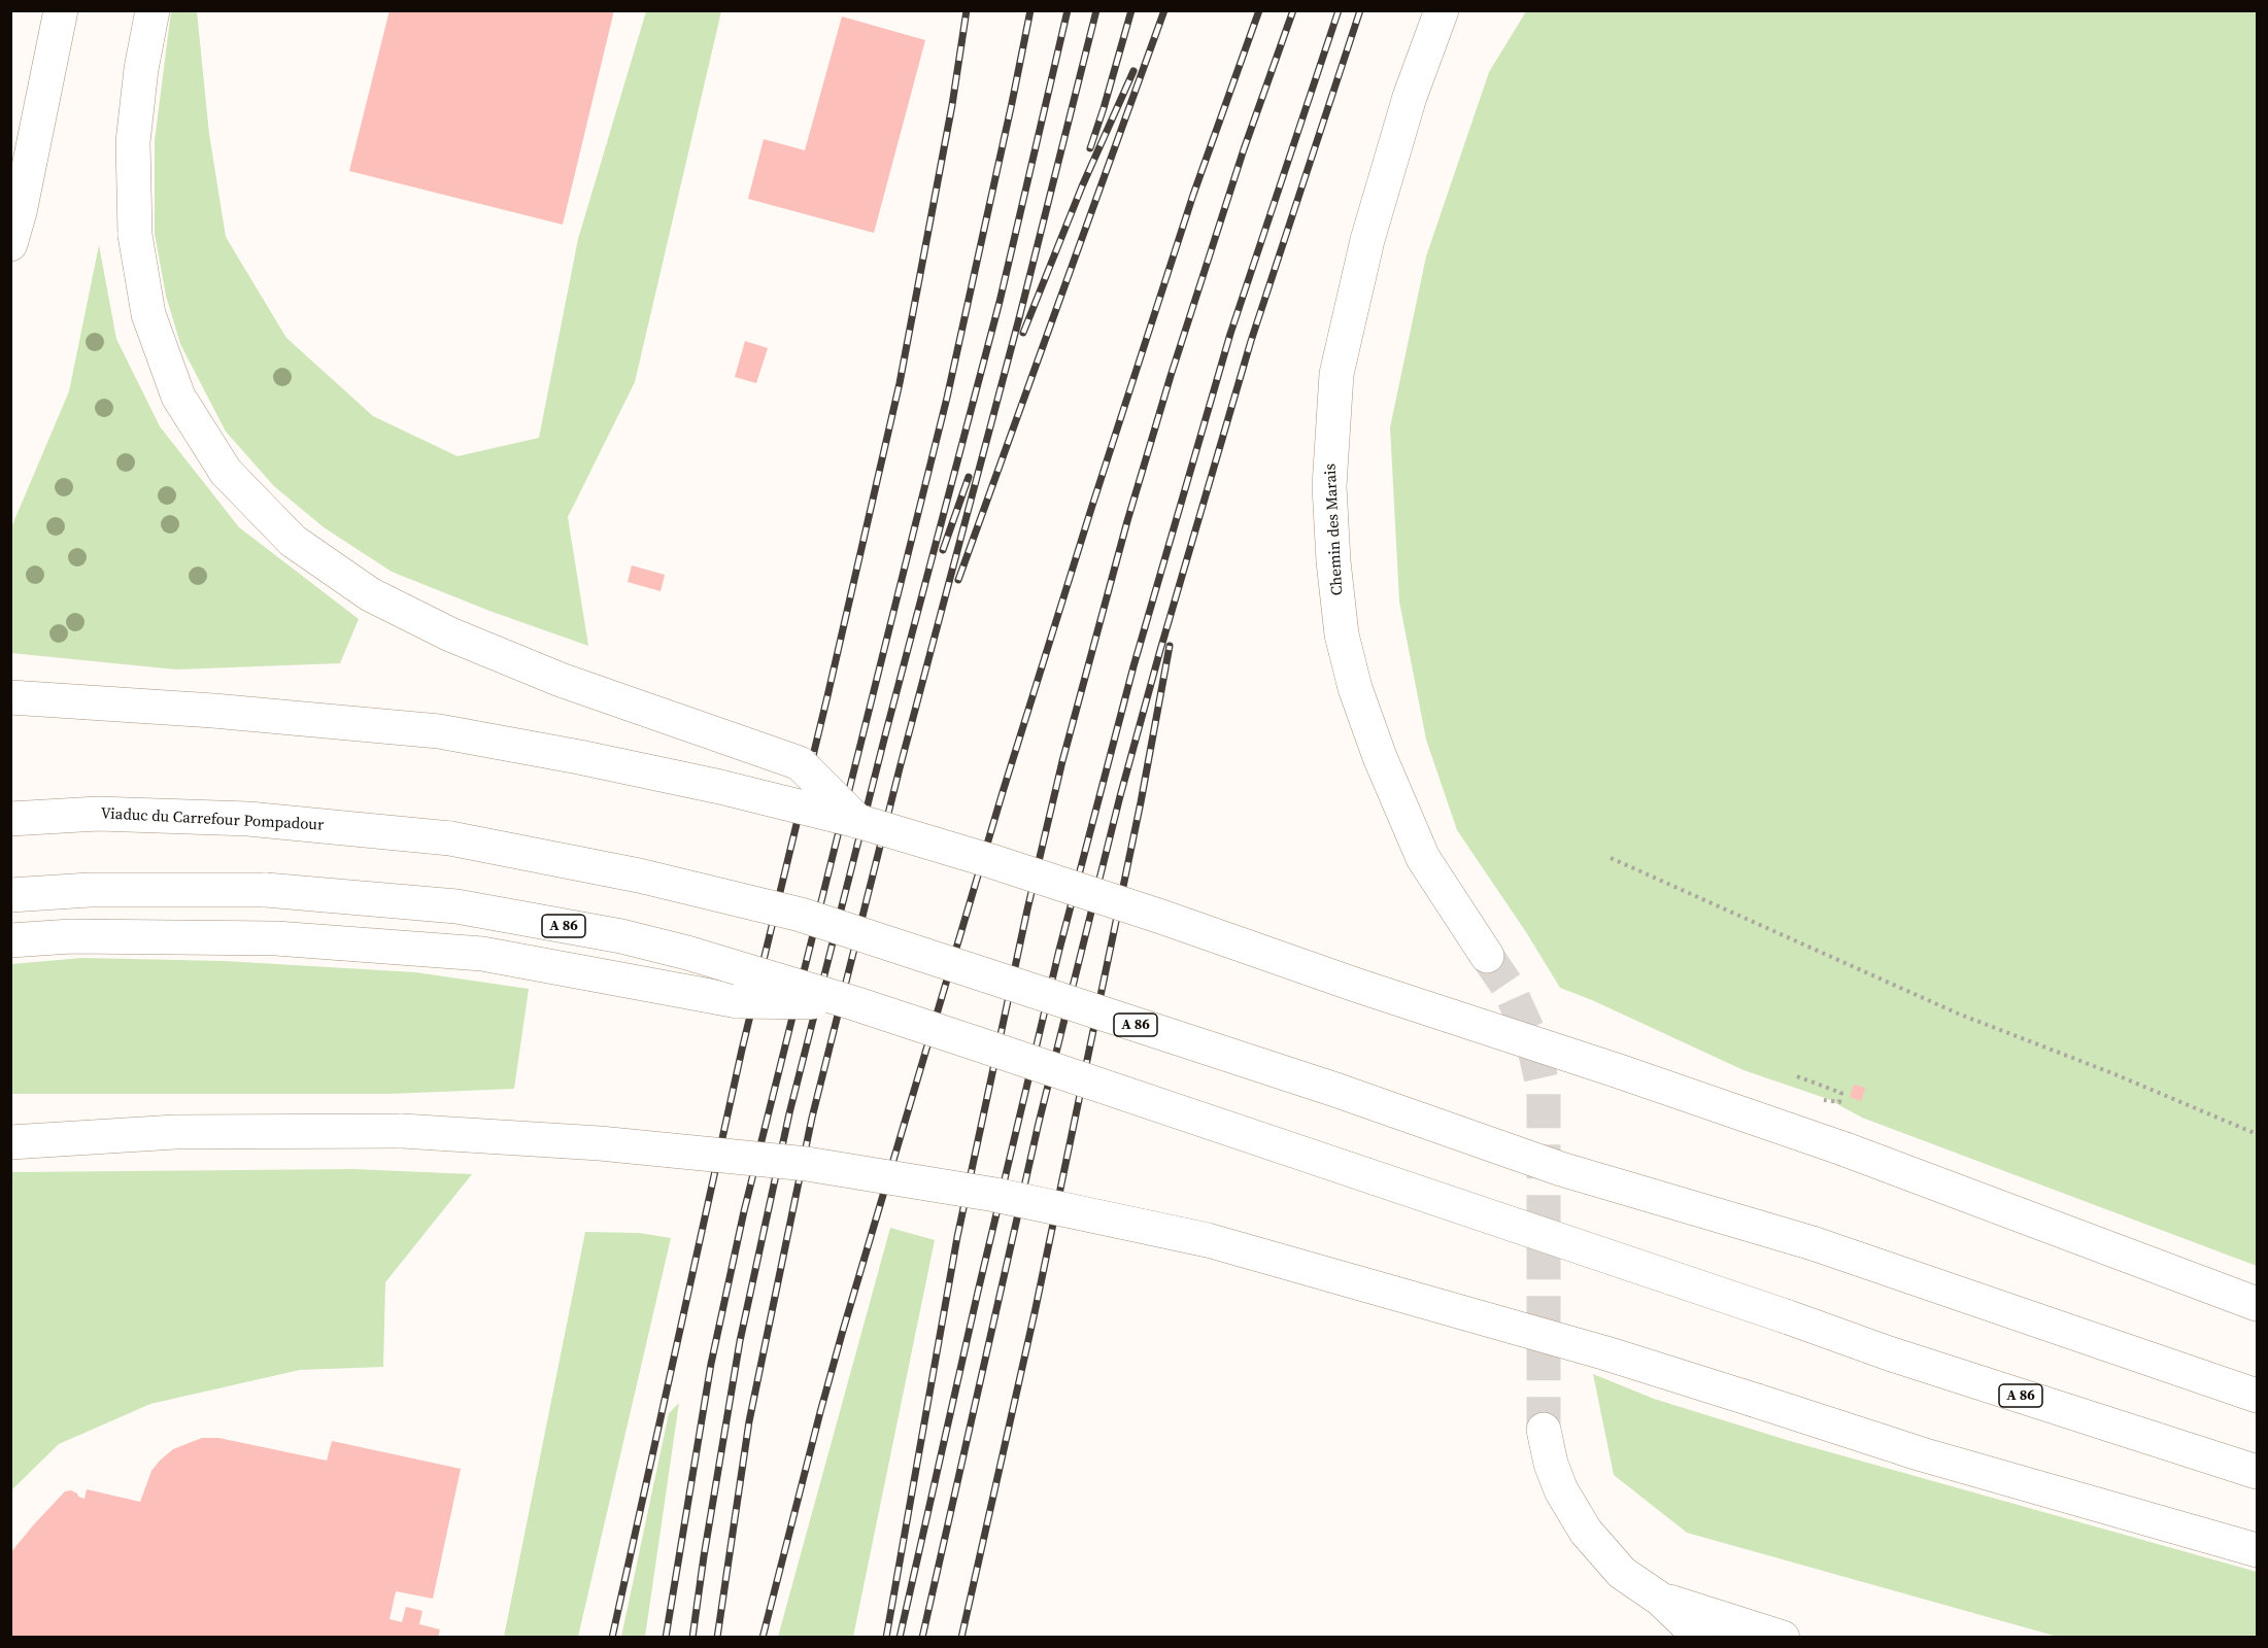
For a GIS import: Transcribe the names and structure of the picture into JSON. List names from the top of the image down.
{
  "streets": {
    "main road": ["Chemin des Marais", "Viaduc du Carrefour Pompadour", "A 86"]
  }
}
